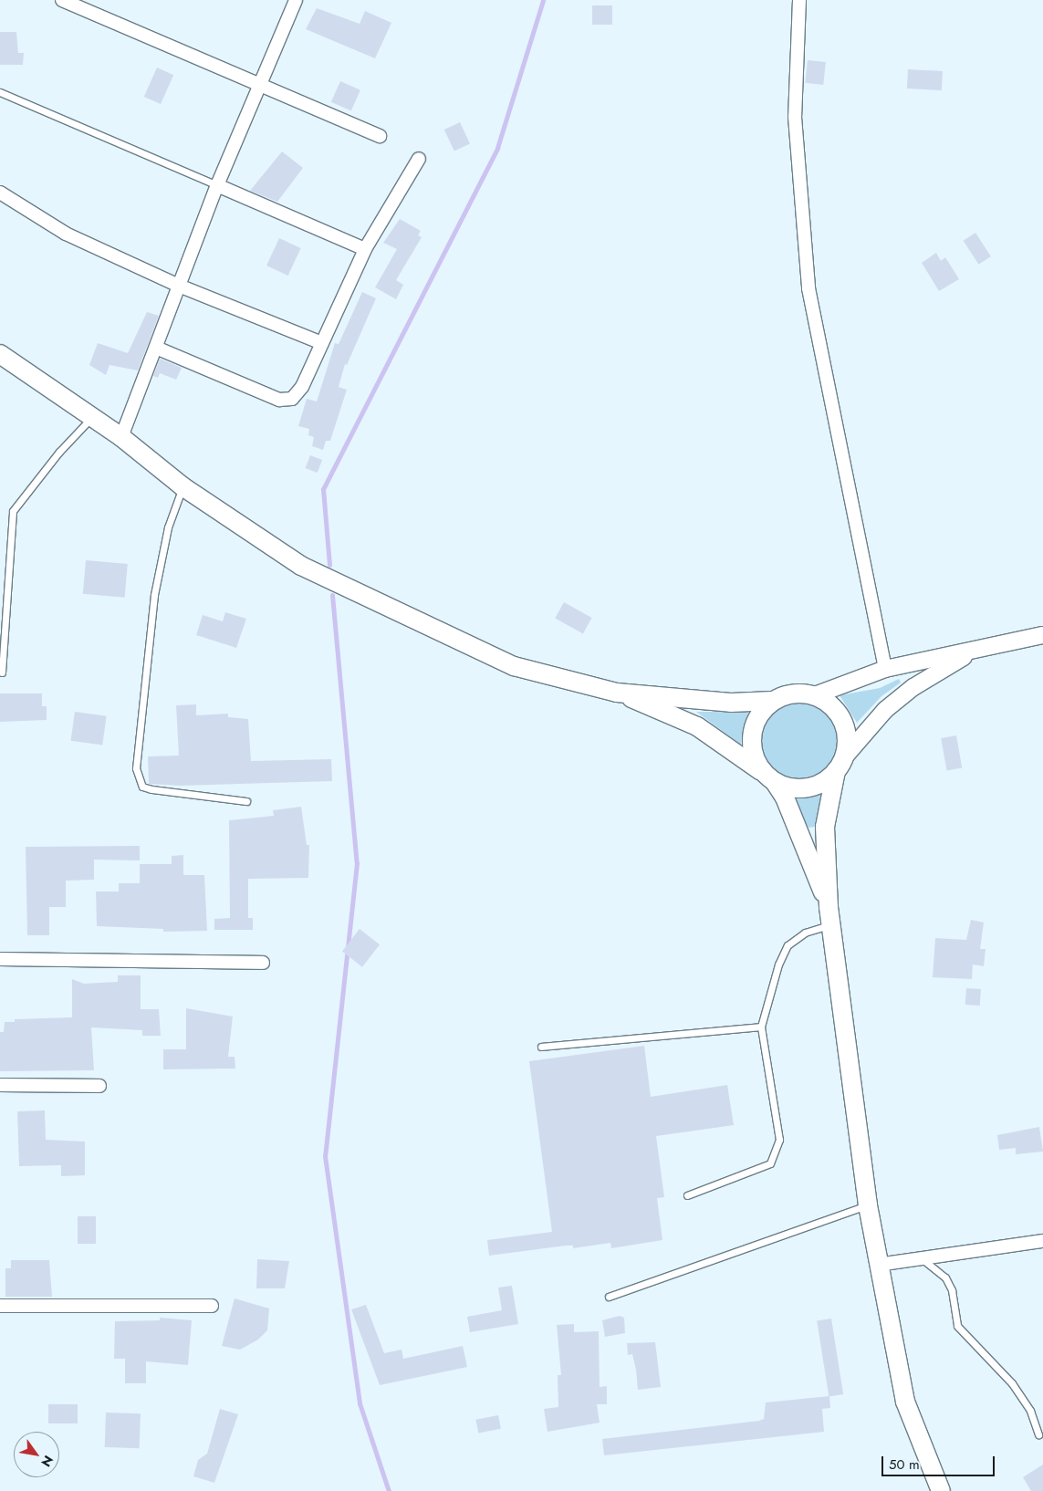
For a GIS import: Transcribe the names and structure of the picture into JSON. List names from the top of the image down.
{
  "scale_bar": "50 m",
  "north": "bottom right"
}
